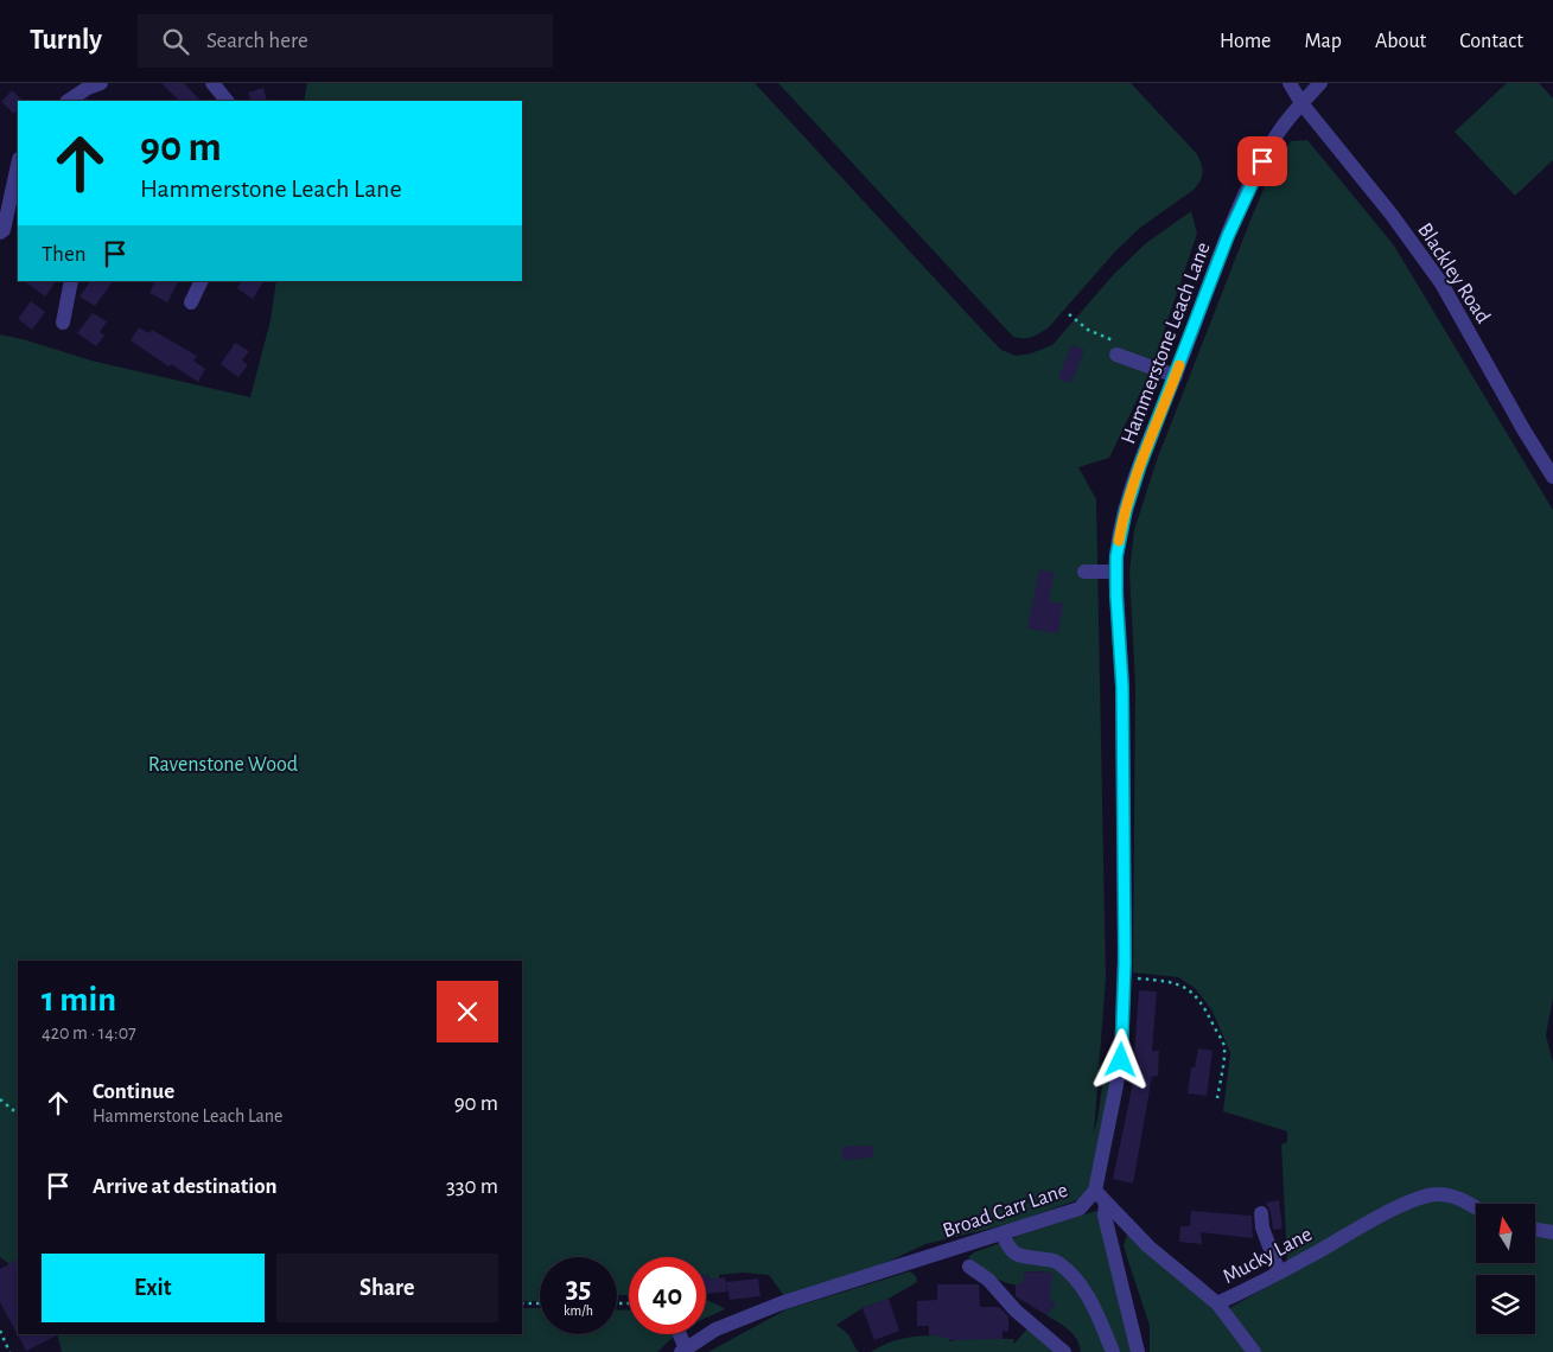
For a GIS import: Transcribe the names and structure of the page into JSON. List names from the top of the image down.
{
  "streets": {
    "street": [
      "Blackley Road",
      "Hammerstone Leach Lane",
      "Broad Carr Lane",
      "Mucky Lane"
    ]
  },
  "crossings": [
    ["Blackley Road", "Hammerstone Leach Lane"],
    ["Hammerstone Leach Lane", "Broad Carr Lane"],
    ["Broad Carr Lane", "Mucky Lane"]
  ],
  "parks": ["Ravenstone Wood"],
  "north": "top",
  "page": {
    "header": "Turnly",
    "search": "Search here",
    "nav": [
      "Home",
      "Map",
      "About",
      "Contact"
    ],
    "turn": ["90 m", "Hammerstone Leach Lane"],
    "then": "Then",
    "heading": ["1 min", "420 m · 14:07"],
    "list": [
      {
        "name": "Continue",
        "note": "Hammerstone Leach Lane",
        "value": "90 m"
      },
      {
        "name": "Arrive at destination",
        "value": "330 m"
      }
    ],
    "buttons": ["Exit", "Share"],
    "speed": "35 km/h",
    "limit": "40"
  }
}
